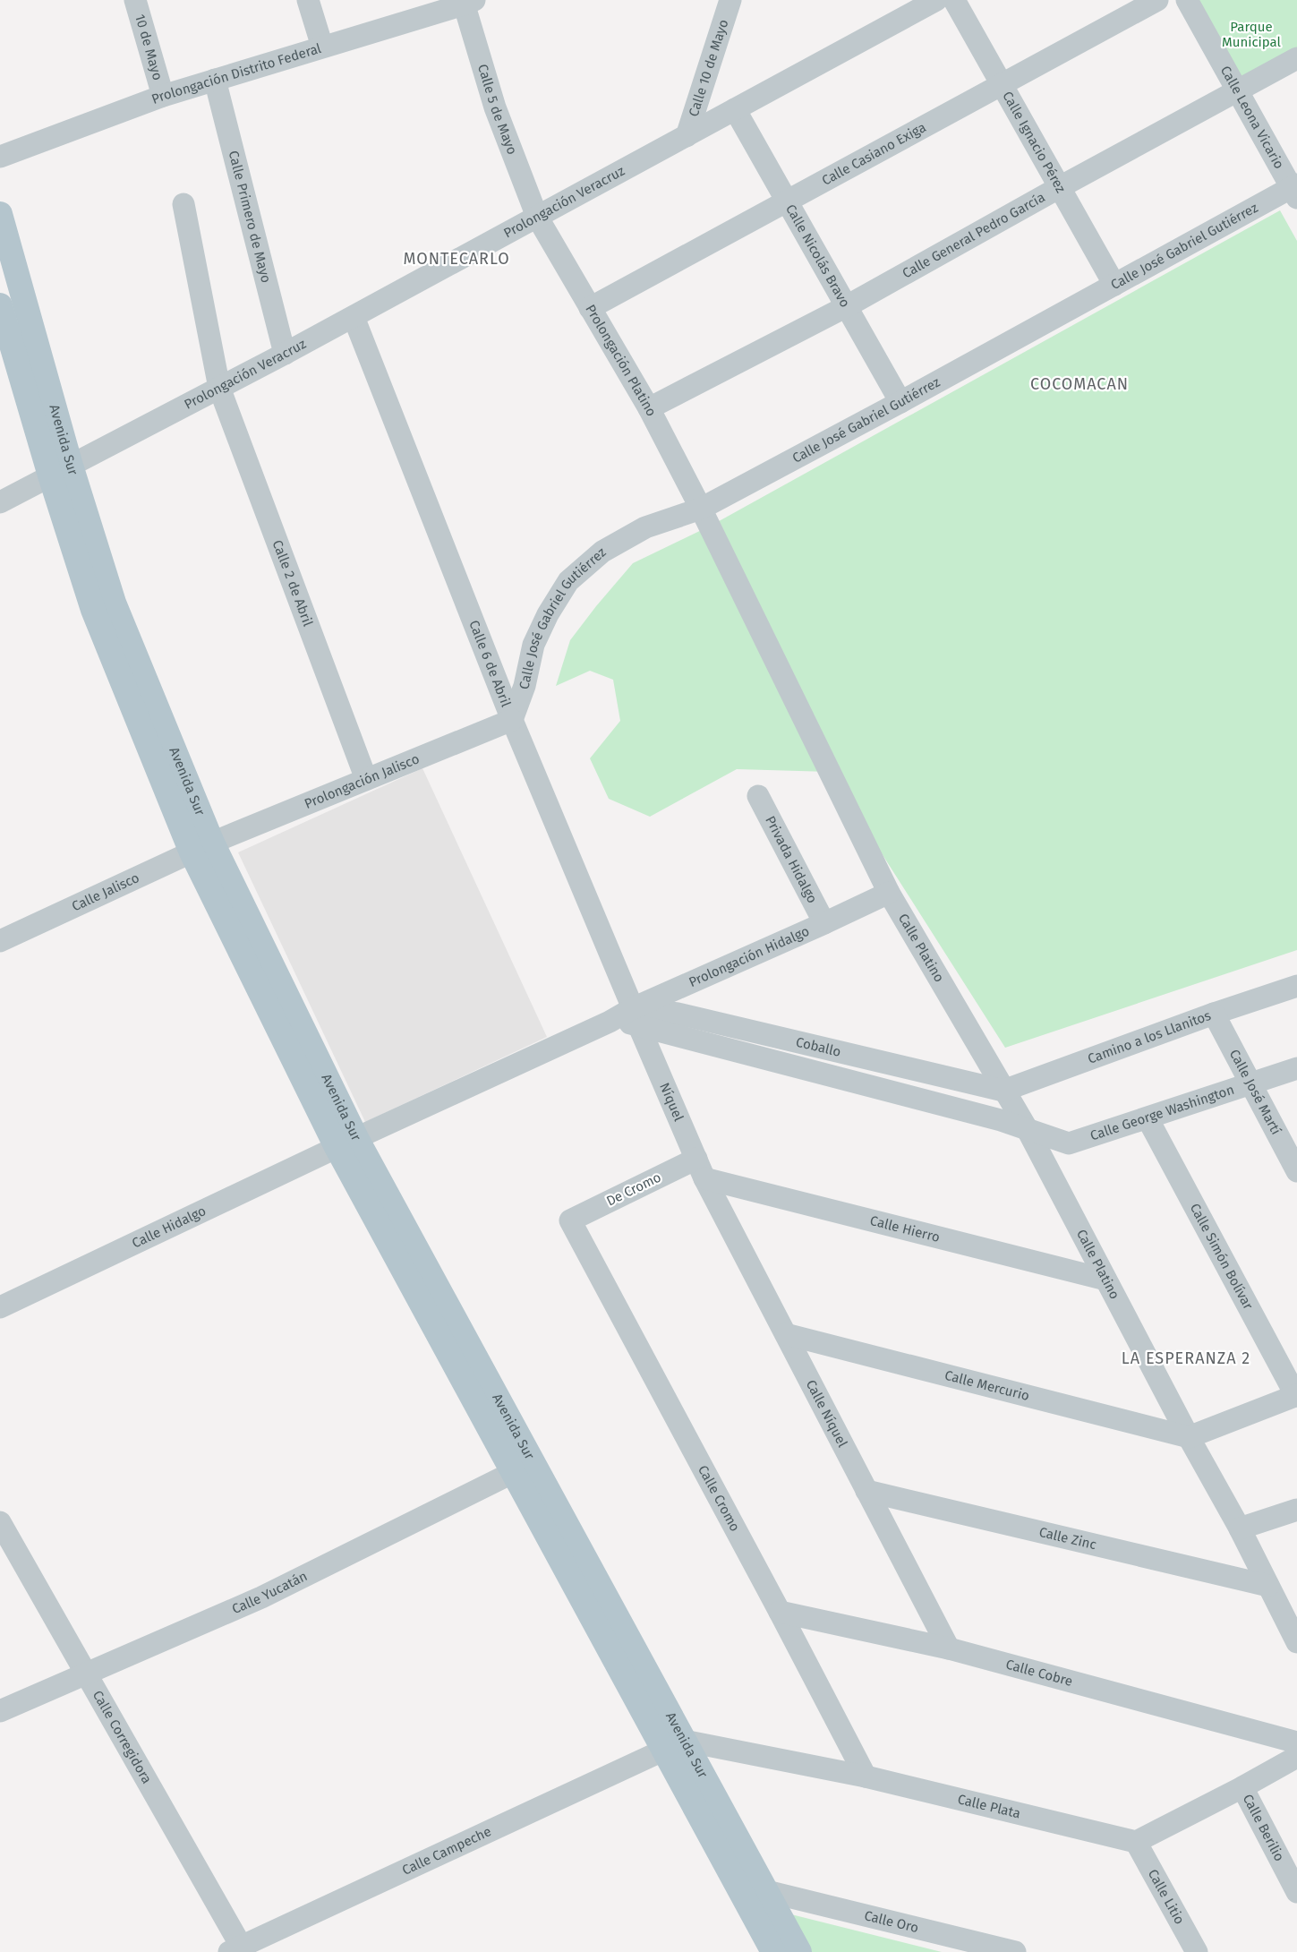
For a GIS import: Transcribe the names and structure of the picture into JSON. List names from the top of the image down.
{
  "streets": {
    "main road": ["Avenida Sur"],
    "street": [
      "10 de Mayo",
      "Calle 10 de Mayo",
      "Prolongación Distrito Federal",
      "Calle 5 de Mayo",
      "Calle Leona Vicario",
      "Calle Ignacio Pérez",
      "Calle Casiano Exiga",
      "Prolongación Veracruz",
      "Calle Primero de Mayo",
      "Calle General Pedro García",
      "Calle José Gabriel Gutiérrez",
      "Calle Nicolás Bravo",
      "Prolongación Platino",
      "Calle 2 de Abril",
      "Calle 6 de Abril",
      "Prolongación Jalisco",
      "Privada Hidalgo",
      "Calle Jalisco",
      "Calle Platino",
      "Prolongación Hidalgo",
      "Camino a los Llanitos",
      "Coballo",
      "Calle José Martí",
      "Níquel",
      "Calle George Washington",
      "De Cromo",
      "Calle Hidalgo",
      "Calle Hierro",
      "Calle Simón Bolívar",
      "Calle Mercurio",
      "Calle Níquel",
      "Calle Cromo",
      "Calle Zinc",
      "Calle Yucatán",
      "Calle Cobre",
      "Calle Corregidora",
      "Calle Plata",
      "Calle Berilio",
      "Calle Campeche",
      "Calle Litio",
      "Calle Oro"
    ]
  },
  "crossings": [
    ["10 de Mayo", "Prolongación Distrito Federal"],
    ["Calle 10 de Mayo", "Prolongación Veracruz"],
    ["Prolongación Distrito Federal", "Calle 5 de Mayo"],
    ["Prolongación Distrito Federal", "Calle Primero de Mayo"],
    ["Calle 5 de Mayo", "Prolongación Veracruz"],
    ["Calle 5 de Mayo", "Prolongación Platino"],
    ["Calle Leona Vicario", "Calle General Pedro García"],
    ["Calle Leona Vicario", "Calle José Gabriel Gutiérrez"],
    ["Calle Ignacio Pérez", "Calle Casiano Exiga"],
    ["Calle Ignacio Pérez", "Calle General Pedro García"],
    ["Calle Ignacio Pérez", "Calle José Gabriel Gutiérrez"],
    ["Calle Casiano Exiga", "Calle Nicolás Bravo"],
    ["Calle Casiano Exiga", "Prolongación Platino"],
    ["Prolongación Veracruz", "Calle Primero de Mayo"],
    ["Prolongación Veracruz", "Calle Nicolás Bravo"],
    ["Prolongación Veracruz", "Prolongación Platino"],
    ["Prolongación Veracruz", "Avenida Sur"],
    ["Prolongación Veracruz", "Calle 2 de Abril"],
    ["Prolongación Veracruz", "Calle 6 de Abril"],
    ["Calle General Pedro García", "Calle Nicolás Bravo"],
    ["Calle General Pedro García", "Prolongación Platino"],
    ["Calle José Gabriel Gutiérrez", "Calle Nicolás Bravo"],
    ["Calle José Gabriel Gutiérrez", "Prolongación Platino"],
    ["Calle José Gabriel Gutiérrez", "Calle 6 de Abril"],
    ["Calle José Gabriel Gutiérrez", "Prolongación Jalisco"],
    ["Prolongación Platino", "Calle Platino"],
    ["Prolongación Platino", "Prolongación Hidalgo"],
    ["Avenida Sur", "Prolongación Jalisco"],
    ["Avenida Sur", "Calle Jalisco"],
    ["Avenida Sur", "Prolongación Hidalgo"],
    ["Avenida Sur", "Calle Hidalgo"],
    ["Avenida Sur", "Calle Yucatán"],
    ["Avenida Sur", "Calle Plata"],
    ["Avenida Sur", "Calle Campeche"],
    ["Avenida Sur", "Calle Oro"],
    ["Calle 2 de Abril", "Prolongación Jalisco"],
    ["Calle 6 de Abril", "Prolongación Jalisco"],
    ["Calle 6 de Abril", "Prolongación Hidalgo"],
    ["Calle 6 de Abril", "Coballo"],
    ["Calle 6 de Abril", "Níquel"],
    ["Prolongación Jalisco", "Calle Jalisco"],
    ["Privada Hidalgo", "Prolongación Hidalgo"],
    ["Calle Platino", "Prolongación Hidalgo"],
    ["Calle Platino", "Camino a los Llanitos"],
    ["Calle Platino", "Coballo"],
    ["Calle Platino", "Calle George Washington"],
    ["Calle Platino", "Calle Hierro"],
    ["Calle Platino", "Calle Mercurio"],
    ["Calle Platino", "Calle Zinc"],
    ["Prolongación Hidalgo", "Coballo"],
    ["Prolongación Hidalgo", "Níquel"],
    ["Prolongación Hidalgo", "Calle Hidalgo"],
    ["Camino a los Llanitos", "Coballo"],
    ["Camino a los Llanitos", "Calle José Martí"],
    ["Coballo", "Níquel"],
    ["Coballo", "Calle George Washington"],
    ["Calle José Martí", "Calle George Washington"],
    ["Níquel", "De Cromo"],
    ["Níquel", "Calle Hierro"],
    ["Níquel", "Calle Níquel"],
    ["Calle George Washington", "Calle Simón Bolívar"],
    ["De Cromo", "Calle Hierro"],
    ["De Cromo", "Calle Níquel"],
    ["De Cromo", "Calle Cromo"],
    ["Calle Hierro", "Calle Níquel"],
    ["Calle Mercurio", "Calle Níquel"],
    ["Calle Níquel", "Calle Zinc"],
    ["Calle Níquel", "Calle Cobre"],
    ["Calle Cromo", "Calle Cobre"],
    ["Calle Cromo", "Calle Plata"],
    ["Calle Yucatán", "Calle Corregidora"],
    ["Calle Corregidora", "Calle Campeche"],
    ["Calle Plata", "Calle Campeche"],
    ["Calle Plata", "Calle Litio"]
  ],
  "districts": ["MONTECARLO", "COCOMACAN", "LA ESPERANZA 2"],
  "parks": ["Parque Municipal"]
}
